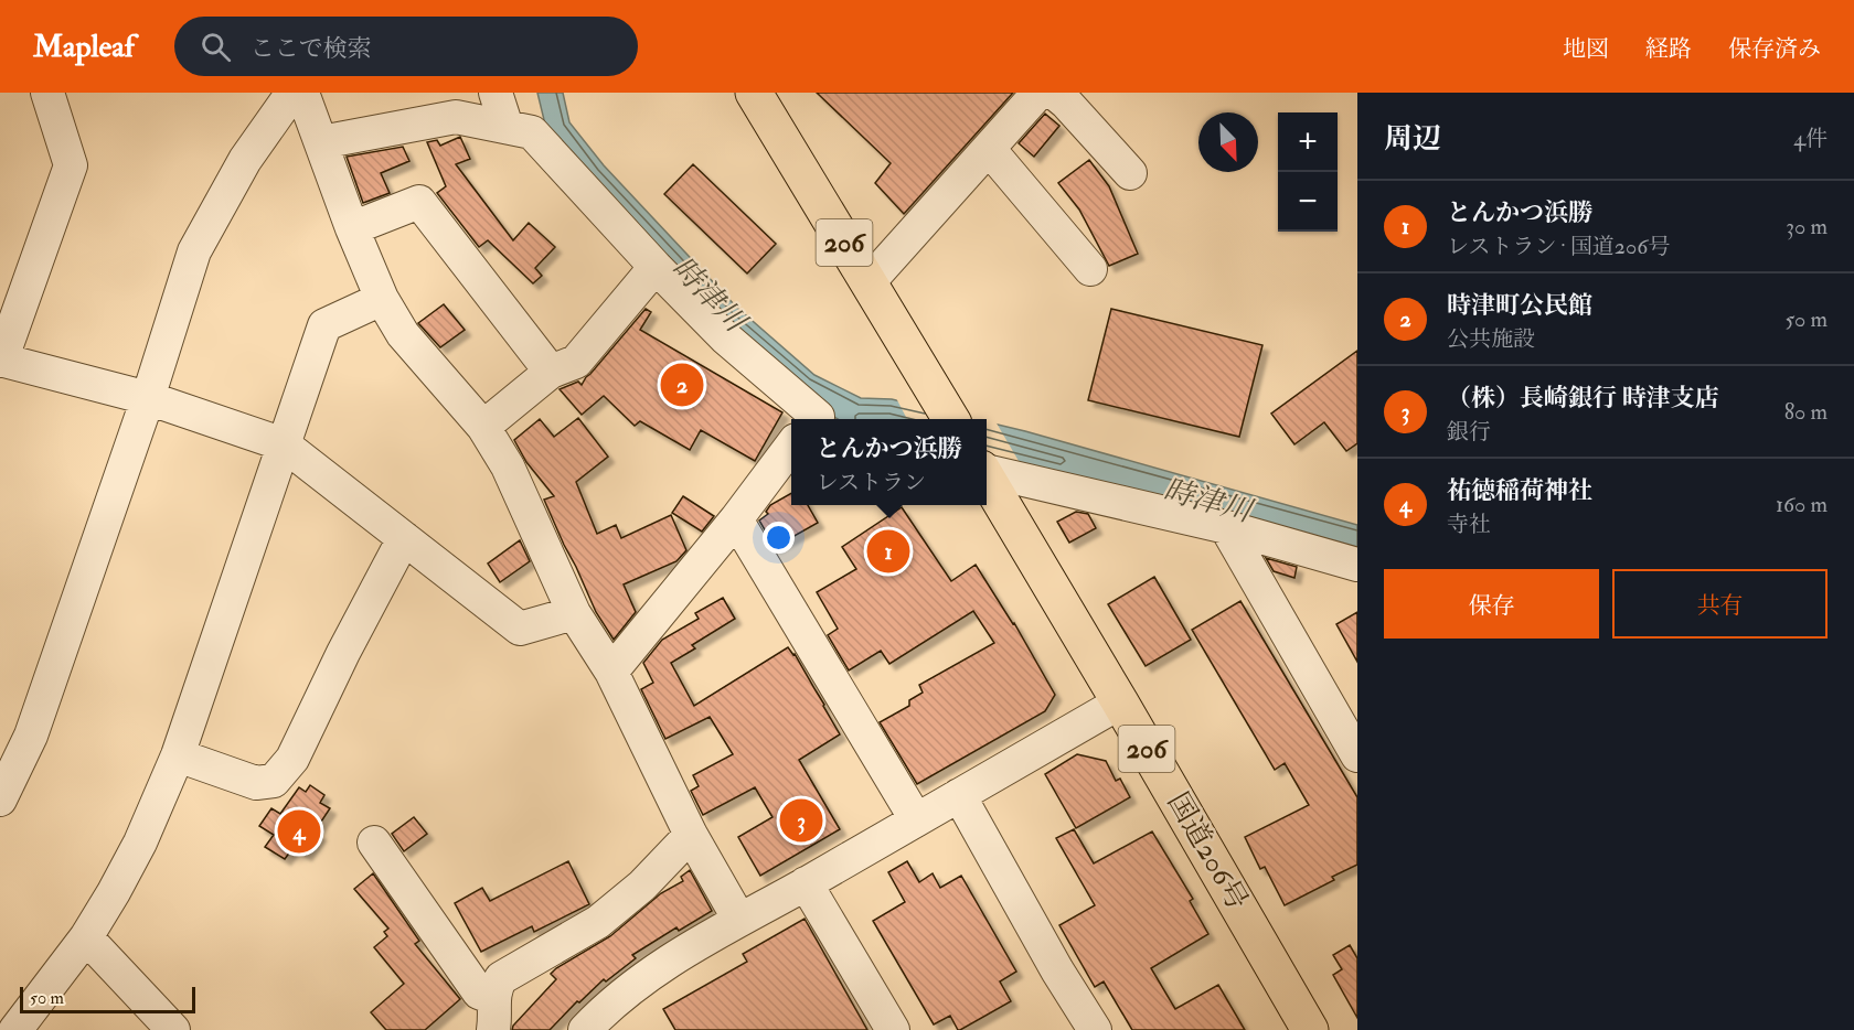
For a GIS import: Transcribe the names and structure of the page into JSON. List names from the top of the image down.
{
  "streets": {
    "highway": ["206", "国道206号"]
  },
  "water": ["時津川"],
  "scale_bar": "50 m",
  "north": "bottom right",
  "page": {
    "header": "Mapleaf",
    "search": "ここで検索",
    "nav": ["地図", "経路", "保存済み"],
    "heading": ["周辺", "4件"],
    "map_buttons": ["+", "−"],
    "list": [
      {
        "mark": "1",
        "name": "とんかつ浜勝",
        "note": "レストラン · 国道206号",
        "value": "30 m"
      },
      {
        "mark": "2",
        "name": "時津町公民館",
        "note": "公共施設",
        "value": "50 m"
      },
      {
        "mark": "3",
        "name": "（株）長崎銀行 時津支店",
        "note": "銀行",
        "value": "80 m"
      },
      {
        "mark": "4",
        "name": "祐徳稲荷神社",
        "note": "寺社",
        "value": "160 m"
      }
    ],
    "pins": [
      "2",
      "1",
      "3",
      "4"
    ],
    "popup": ["とんかつ浜勝", "レストラン"],
    "buttons": ["保存", "共有"],
    "scale": "50 m"
  }
}
